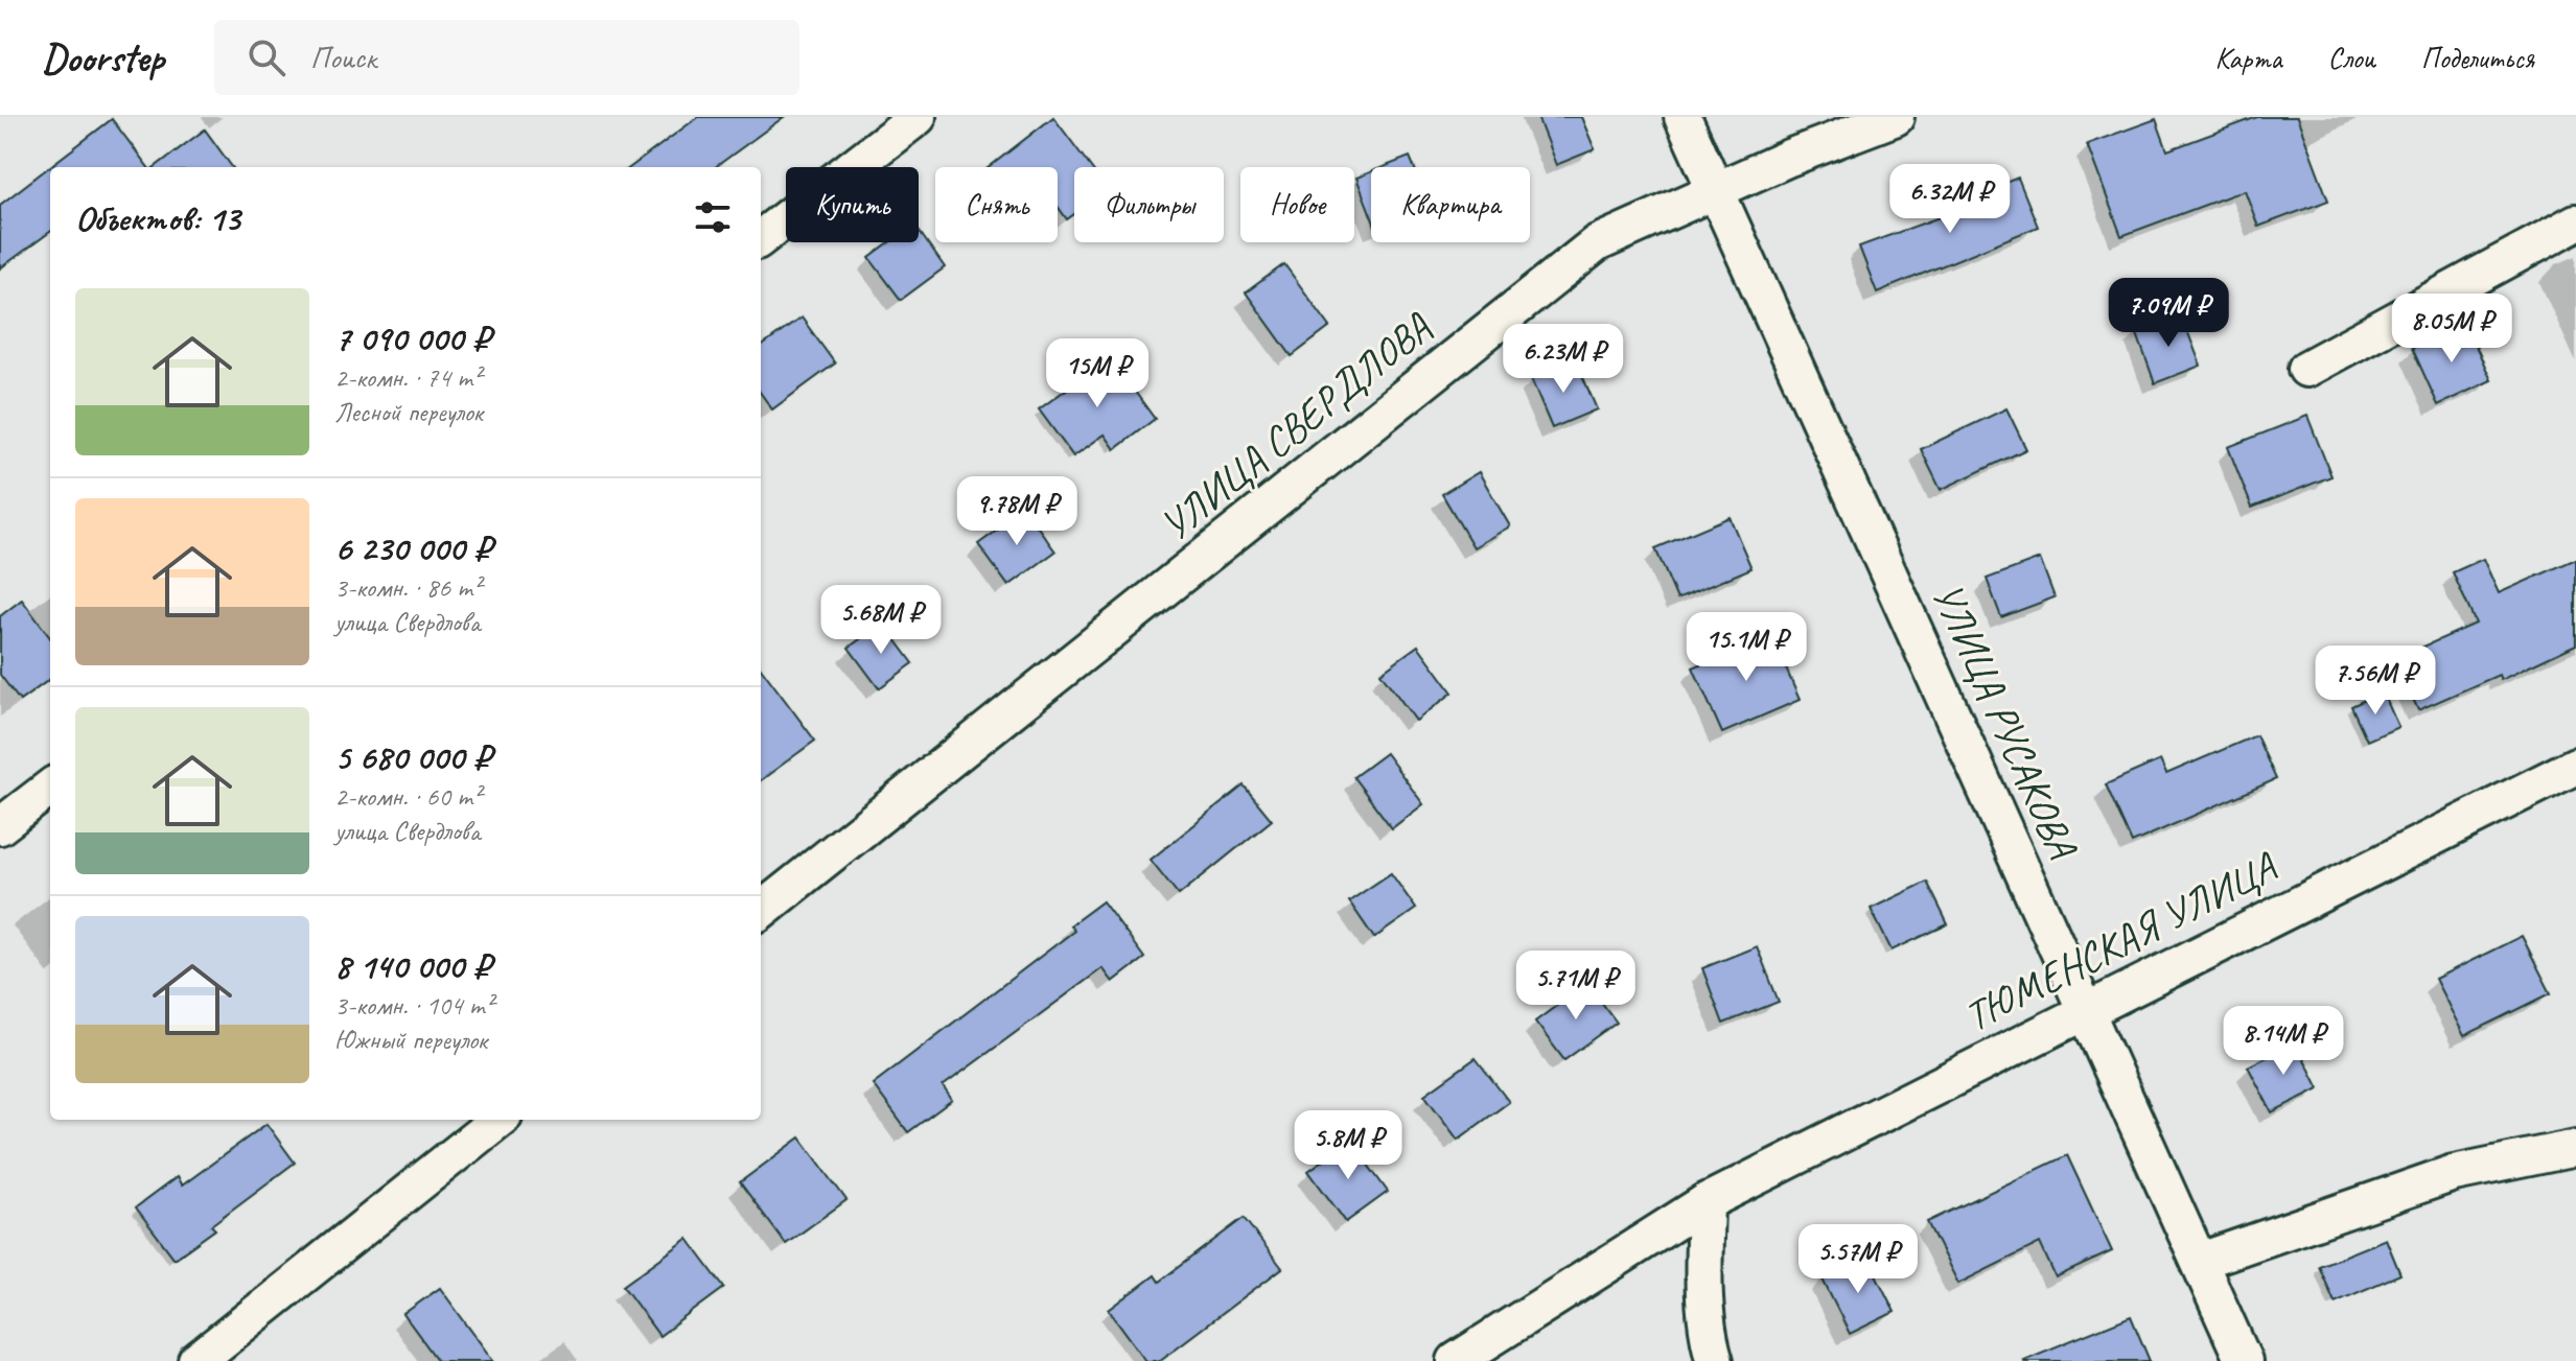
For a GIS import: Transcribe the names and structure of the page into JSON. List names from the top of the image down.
{
  "streets": {
    "street": ["УЛИЦА СВЕРДЛОВА", "УЛИЦА РУСАКОВА", "ТЮМЕНСКАЯ УЛИЦА"]
  },
  "crossings": [
    ["УЛИЦА СВЕРДЛОВА", "УЛИЦА РУСАКОВА"],
    ["УЛИЦА РУСАКОВА", "ТЮМЕНСКАЯ УЛИЦА"]
  ],
  "page": {
    "header": "Doorstep",
    "search": "Поиск",
    "nav": ["Карта", "Слои", "Поделиться"],
    "price": [
      "6.32M ₽",
      "7.09M ₽",
      "8.05M ₽",
      "6.23M ₽",
      "15M ₽",
      "9.78M ₽",
      "5.68M ₽",
      "15.1M ₽",
      "7.56M ₽",
      "5.71M ₽",
      "8.14M ₽",
      "5.8M ₽",
      "5.57M ₽"
    ],
    "chip": [
      "Купить",
      "Снять",
      "Фильтры",
      "Новое",
      "Квартира"
    ],
    "heading": "Объектов: 13",
    "list": [
      {
        "name": "7 090 000 ₽",
        "note": "2-комн. · 74 m² · Лесной переулок"
      },
      {
        "name": "6 230 000 ₽",
        "note": "3-комн. · 86 m² · улица Свердлова"
      },
      {
        "name": "5 680 000 ₽",
        "note": "2-комн. · 60 m² · улица Свердлова"
      },
      {
        "name": "8 140 000 ₽",
        "note": "3-комн. · 104 m² · Южный переулок"
      }
    ]
  }
}
